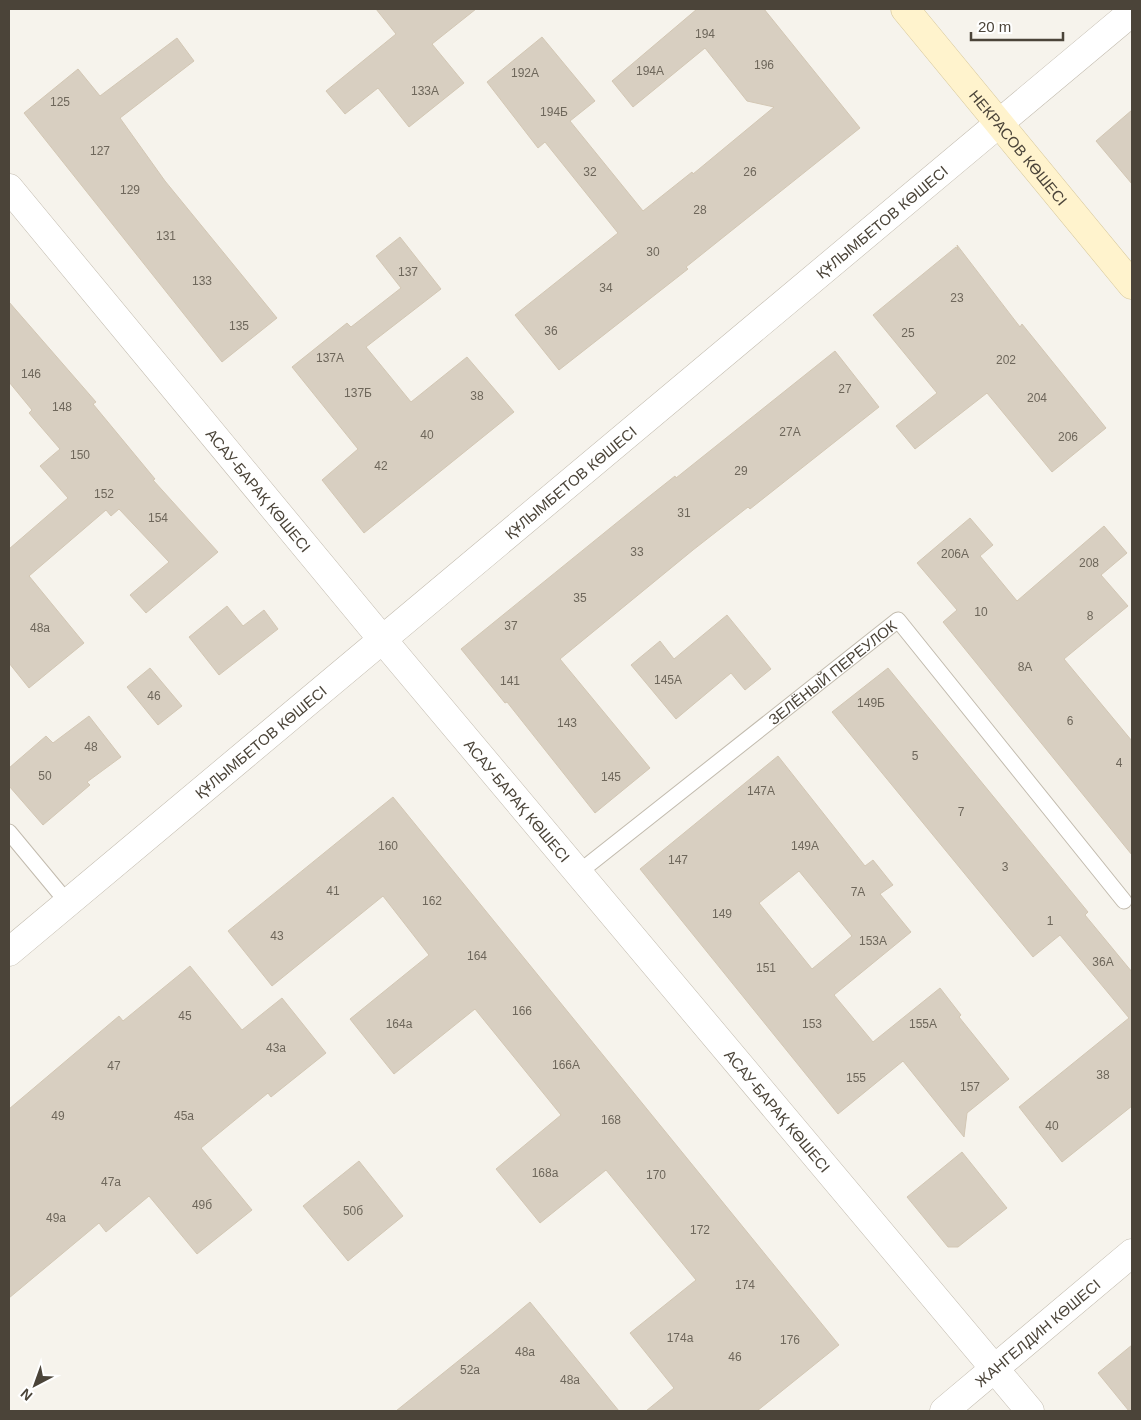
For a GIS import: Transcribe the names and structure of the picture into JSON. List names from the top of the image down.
{
  "streets": {
    "main road": ["НЕКРАСОВ КӨШЕСІ"],
    "street": ["ҚҰЛЫМБЕТОВ КӨШЕСІ", "АСАУ-БАРАҚ КӨШЕСІ", "ЖАНГЕЛДИН КӨШЕСІ"],
    "lane": ["ЗЕЛЁНЫЙ ПЕРЕУЛОК"]
  },
  "crossings": [
    ["НЕКРАСОВ КӨШЕСІ", "ҚҰЛЫМБЕТОВ КӨШЕСІ"],
    ["ҚҰЛЫМБЕТОВ КӨШЕСІ", "АСАУ-БАРАҚ КӨШЕСІ"],
    ["АСАУ-БАРАҚ КӨШЕСІ", "ЗЕЛЁНЫЙ ПЕРЕУЛОК"],
    ["АСАУ-БАРАҚ КӨШЕСІ", "ЖАНГЕЛДИН КӨШЕСІ"]
  ],
  "house_numbers": [
    "194",
    "196",
    "194А",
    "192А",
    "133А",
    "125",
    "194Б",
    "127",
    "32",
    "26",
    "129",
    "28",
    "131",
    "30",
    "137",
    "133",
    "34",
    "23",
    "135",
    "36",
    "25",
    "137А",
    "202",
    "146",
    "27",
    "137Б",
    "38",
    "204",
    "148",
    "27А",
    "40",
    "206",
    "150",
    "42",
    "29",
    "152",
    "31",
    "154",
    "33",
    "206А",
    "208",
    "35",
    "10",
    "8",
    "37",
    "48а",
    "8А",
    "145А",
    "141",
    "46",
    "149Б",
    "6",
    "143",
    "48",
    "5",
    "4",
    "50",
    "145",
    "147А",
    "7",
    "160",
    "149А",
    "147",
    "3",
    "41",
    "7А",
    "162",
    "149",
    "1",
    "43",
    "153А",
    "164",
    "36А",
    "151",
    "166",
    "45",
    "164а",
    "153",
    "155А",
    "43а",
    "166А",
    "47",
    "38",
    "155",
    "157",
    "49",
    "45а",
    "168",
    "40",
    "168а",
    "170",
    "47а",
    "49б",
    "50б",
    "49а",
    "172",
    "174",
    "174а",
    "176",
    "48а",
    "46",
    "52а",
    "48а"
  ],
  "scale_bar": "20 m",
  "north": "bottom left"
}
